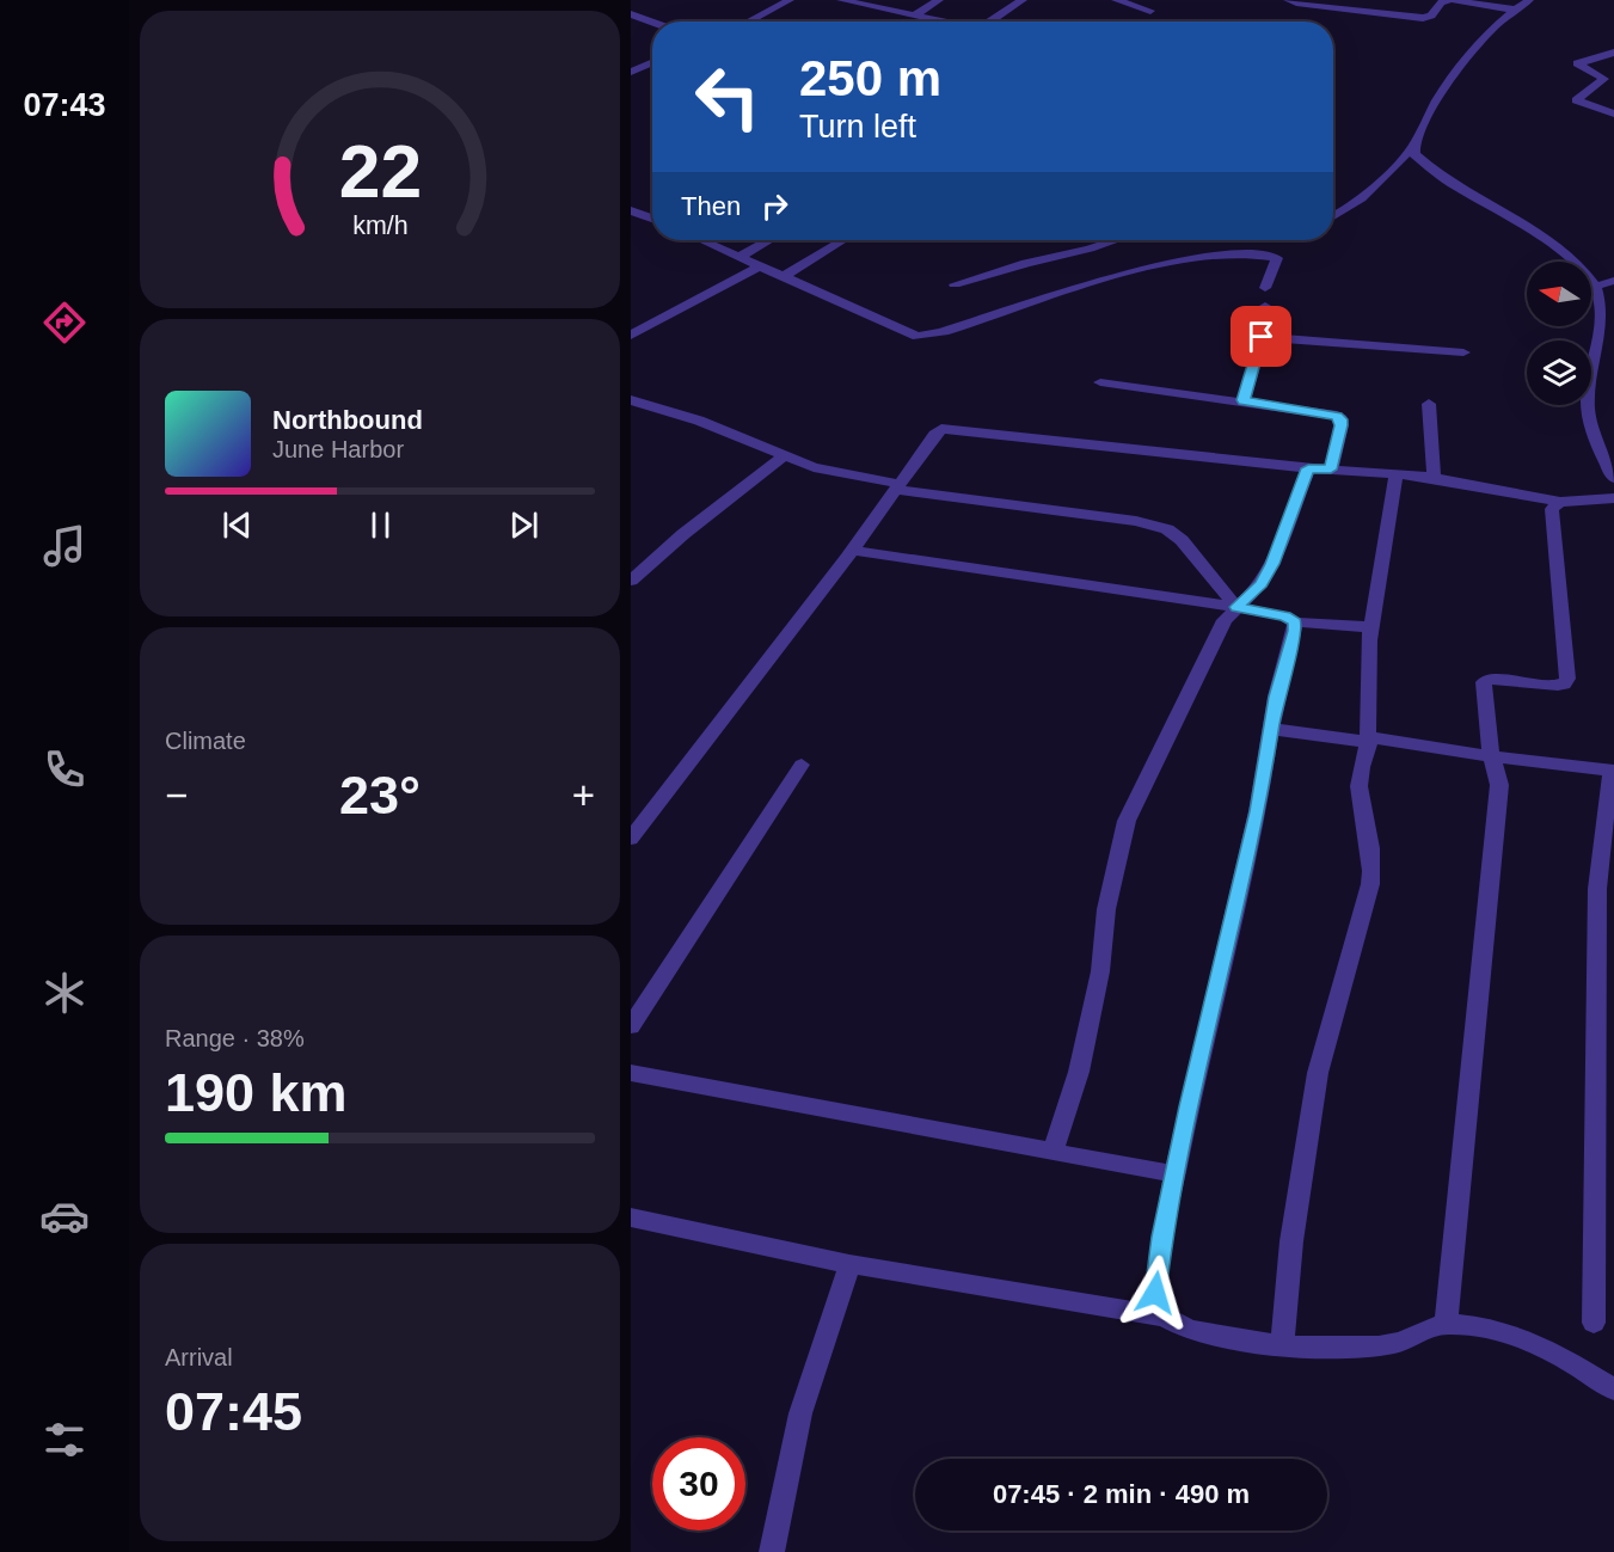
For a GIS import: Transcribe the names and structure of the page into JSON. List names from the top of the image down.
{
  "north": "left",
  "page": {
    "tabs": "07:43",
    "turn": ["250 m", "Turn left"],
    "then": "Then",
    "song": ["Northbound", "June Harbor"],
    "tile": [
      "Climate",
      ["Range · 38%", "190 km"],
      ["Arrival", "07:45"]
    ],
    "heat": ["−", "23°", "+"],
    "limit": "30",
    "trip": "07:45 · 2 min · 490 m",
    "gauge": ["22", "km/h"]
  }
}
